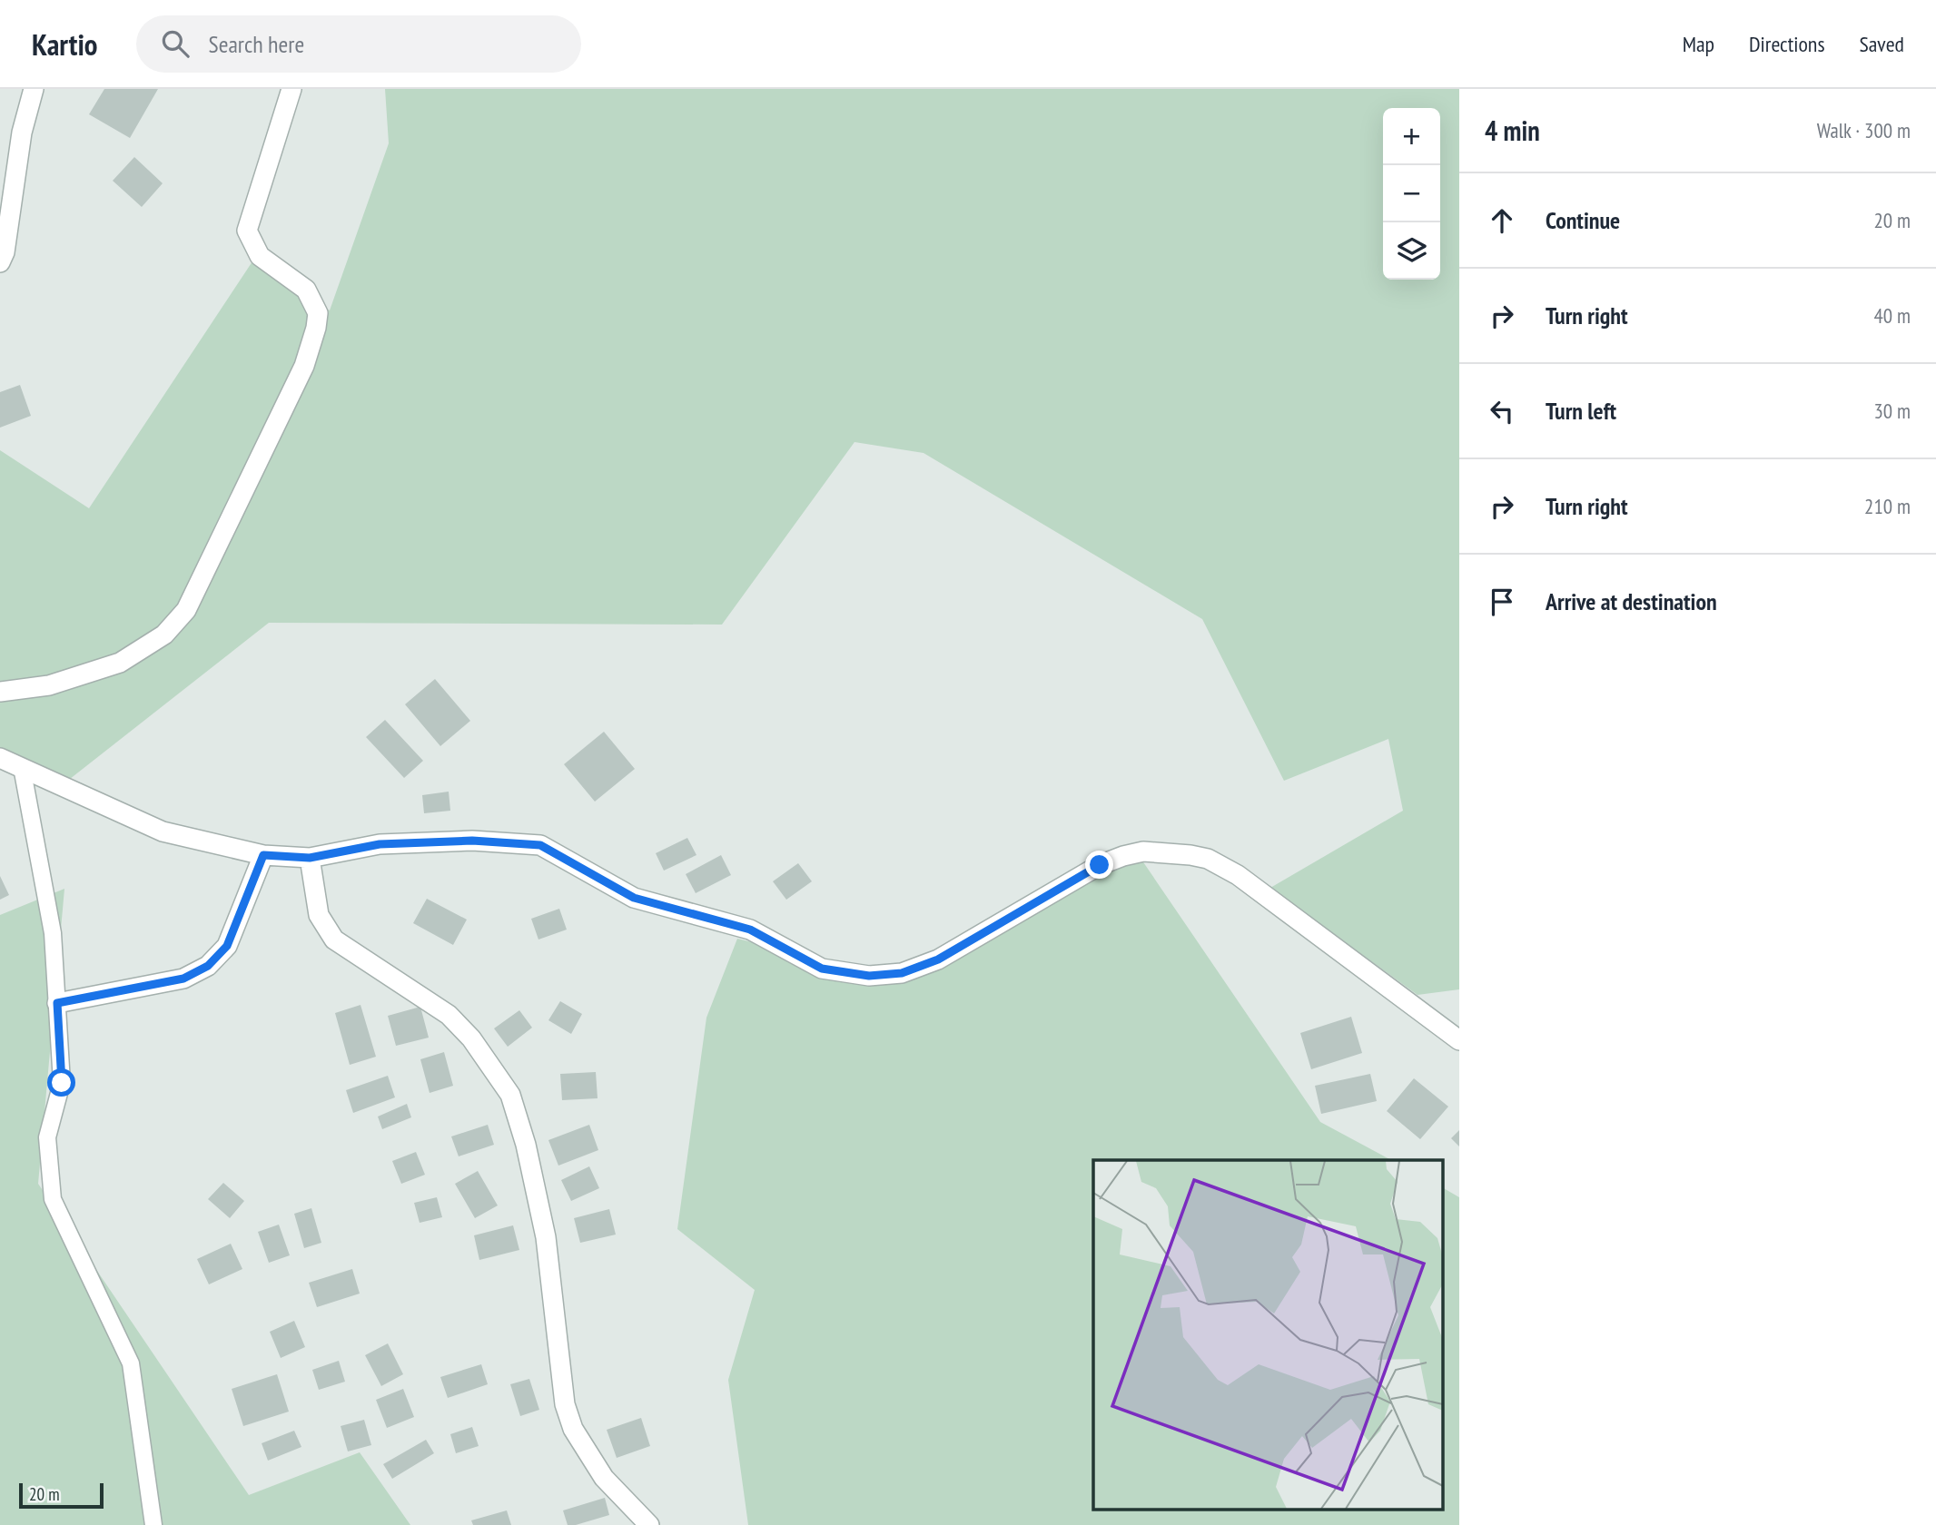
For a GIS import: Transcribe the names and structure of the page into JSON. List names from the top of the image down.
{
  "scale_bar": "20 m",
  "page": {
    "header": "Kartio",
    "search": "Search here",
    "nav": ["Map", "Directions", "Saved"],
    "heading": ["4 min", "Walk · 300 m"],
    "map_buttons": ["+", "−"],
    "list": [
      ["Continue", "20 m"],
      ["Turn right", "40 m"],
      ["Turn left", "30 m"],
      ["Turn right", "210 m"],
      "Arrive at destination"
    ],
    "scale": "20 m"
  }
}
